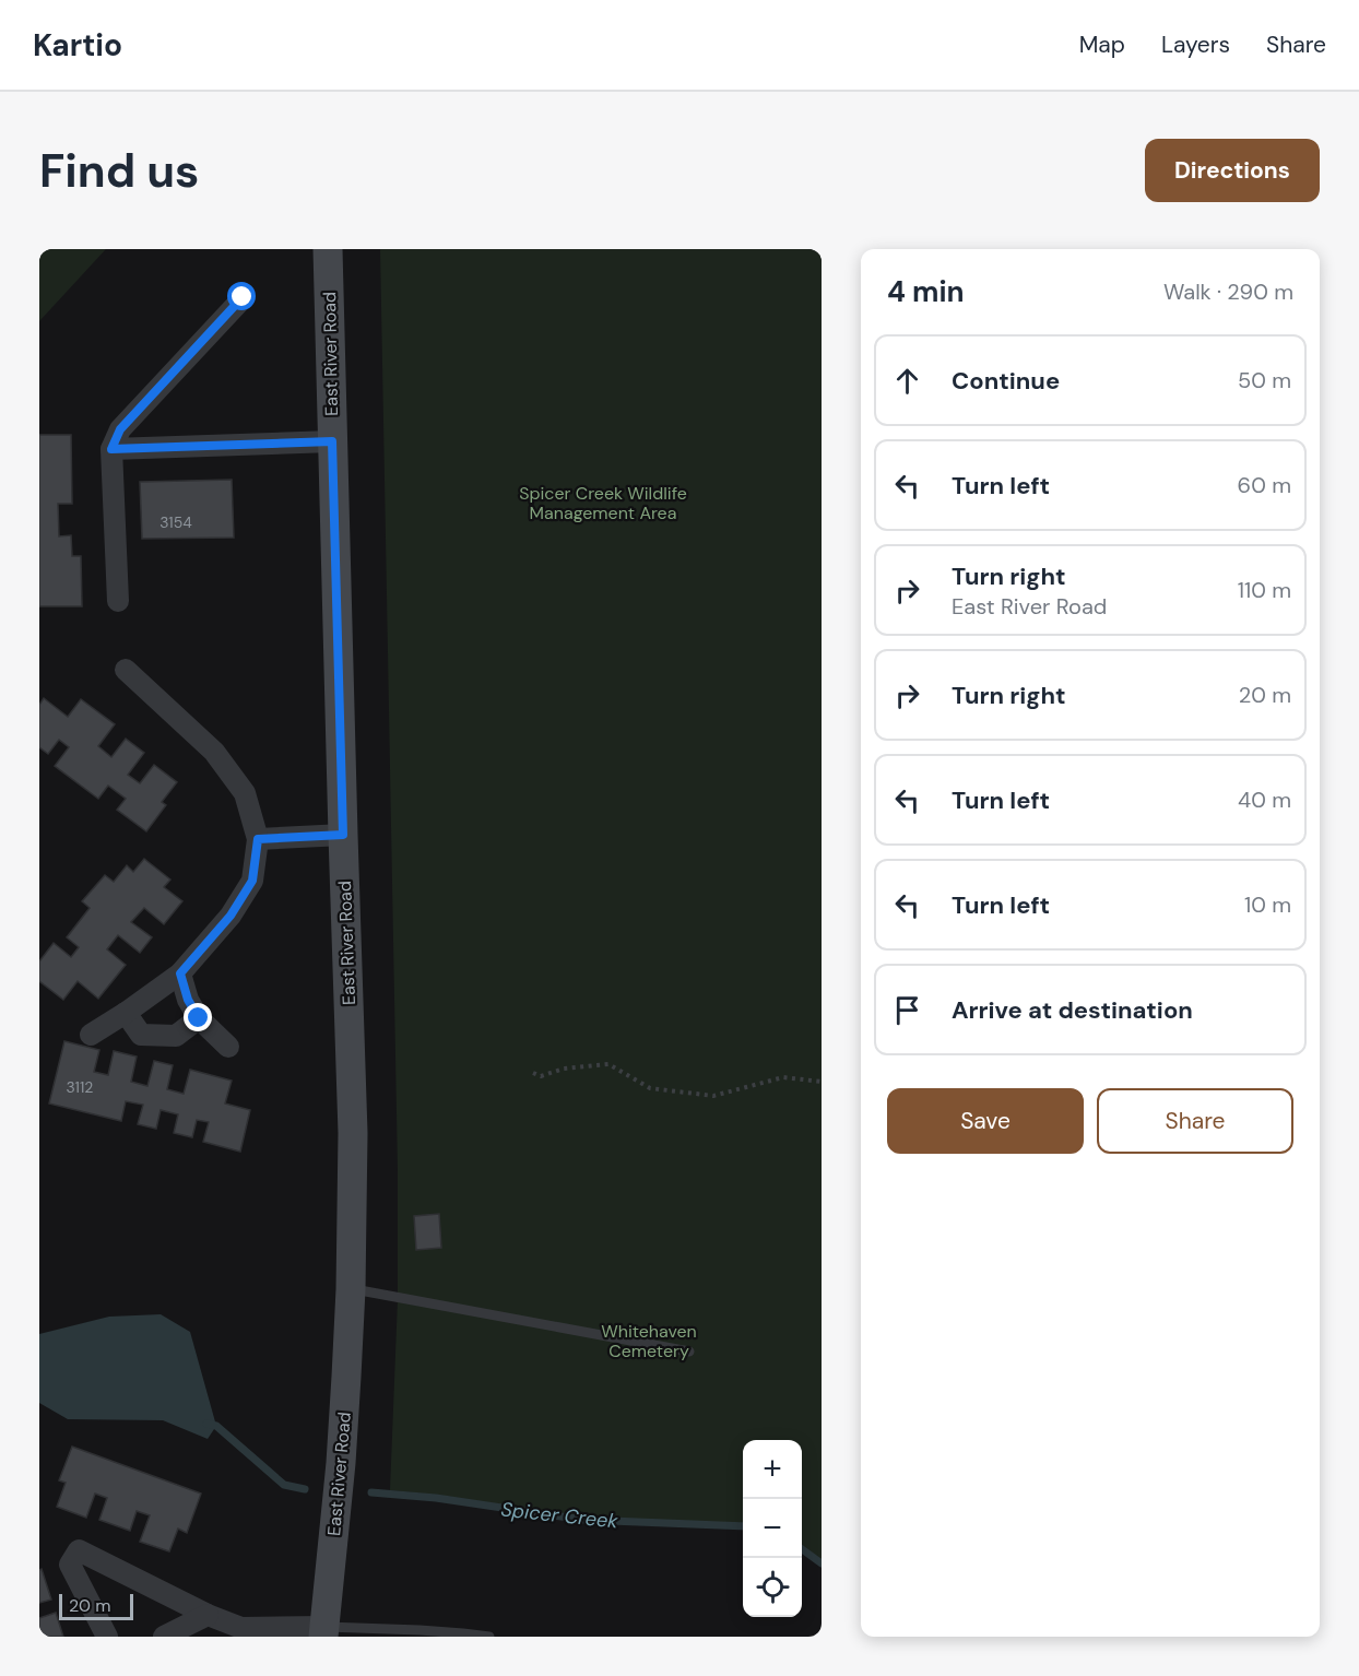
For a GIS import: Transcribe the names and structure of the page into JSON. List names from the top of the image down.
{
  "streets": {
    "main road": ["East River Road"]
  },
  "water": ["Spicer Creek"],
  "parks": ["Spicer Creek Wildlife Management Area", "Whitehaven Cemetery"],
  "house_numbers": ["3154", "3112"],
  "scale_bar": "20 m",
  "page": {
    "header": "Kartio",
    "nav": ["Map", "Layers", "Share"],
    "buttons": [
      "Directions",
      ["Save", "Share"]
    ],
    "title": "Find us",
    "heading": ["4 min", "Walk · 290 m"],
    "list": [
      ["Continue", "50 m"],
      ["Turn left", "60 m"],
      ["Turn right", "East River Road", "110 m"],
      ["Turn right", "20 m"],
      ["Turn left", "40 m"],
      ["Turn left", "10 m"],
      "Arrive at destination"
    ],
    "map_buttons": ["+", "−"],
    "scale": "20 m"
  }
}
